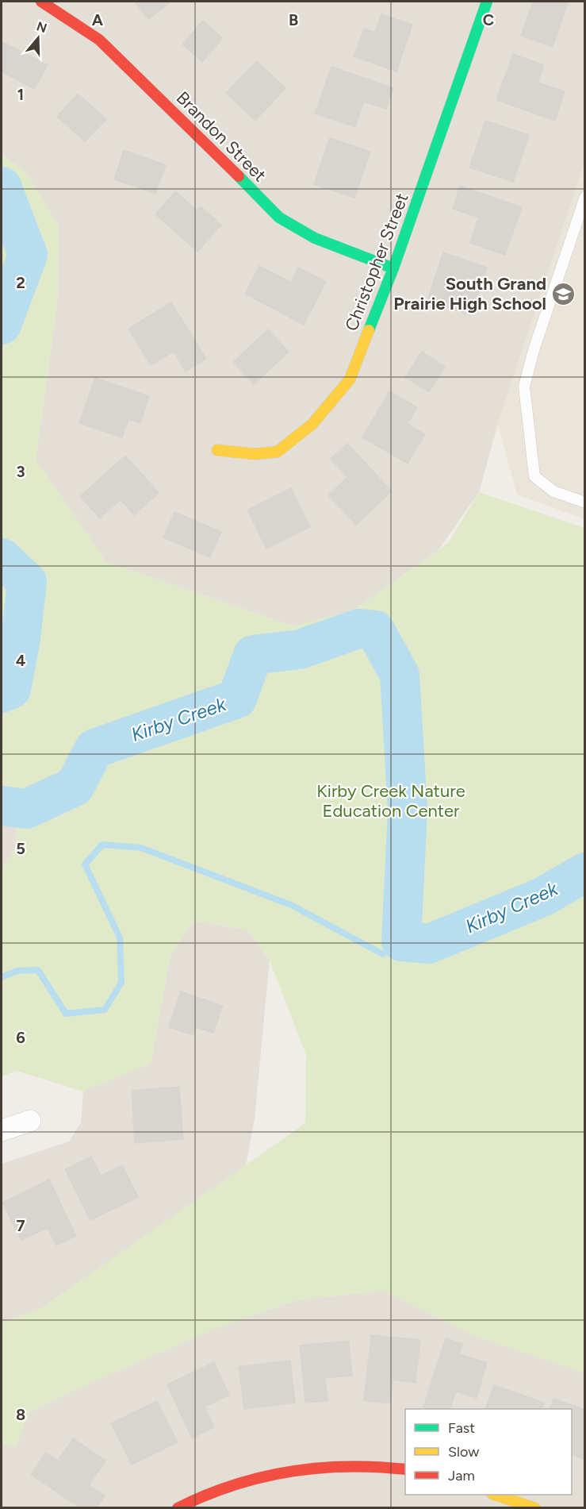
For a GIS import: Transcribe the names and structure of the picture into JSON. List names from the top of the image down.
{
  "streets": {
    "street": ["Brandon Street", "Christopher Street"]
  },
  "crossings": [
    ["Brandon Street", "Christopher Street"]
  ],
  "water": ["Kirby Creek"],
  "parks": ["Kirby Creek Nature Education Center"],
  "places": {
    "school or university": ["South Grand Prairie High School"]
  },
  "legend": ["Fast", "Slow", "Jam"],
  "north": "top",
  "grid": {
    "columns": ["A", "B", "C"],
    "rows": [
      "1",
      "2",
      "3",
      "4",
      "5",
      "6",
      "7",
      "8"
    ]
  }
}
